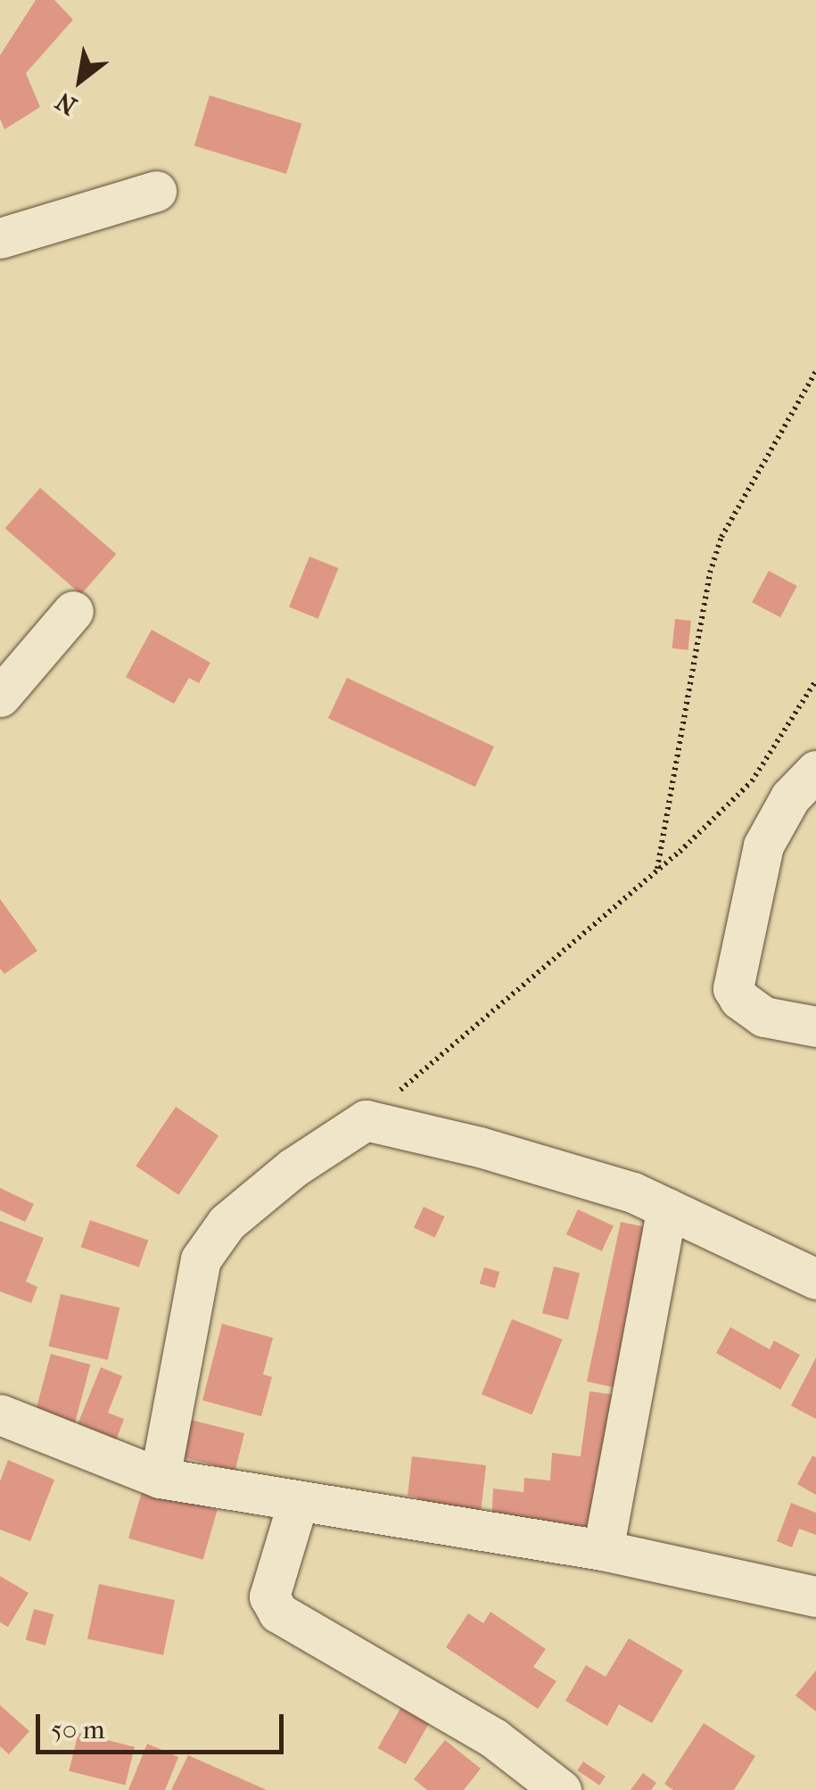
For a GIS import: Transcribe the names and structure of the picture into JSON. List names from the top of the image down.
{
  "scale_bar": "50 m",
  "north": "bottom left"
}
